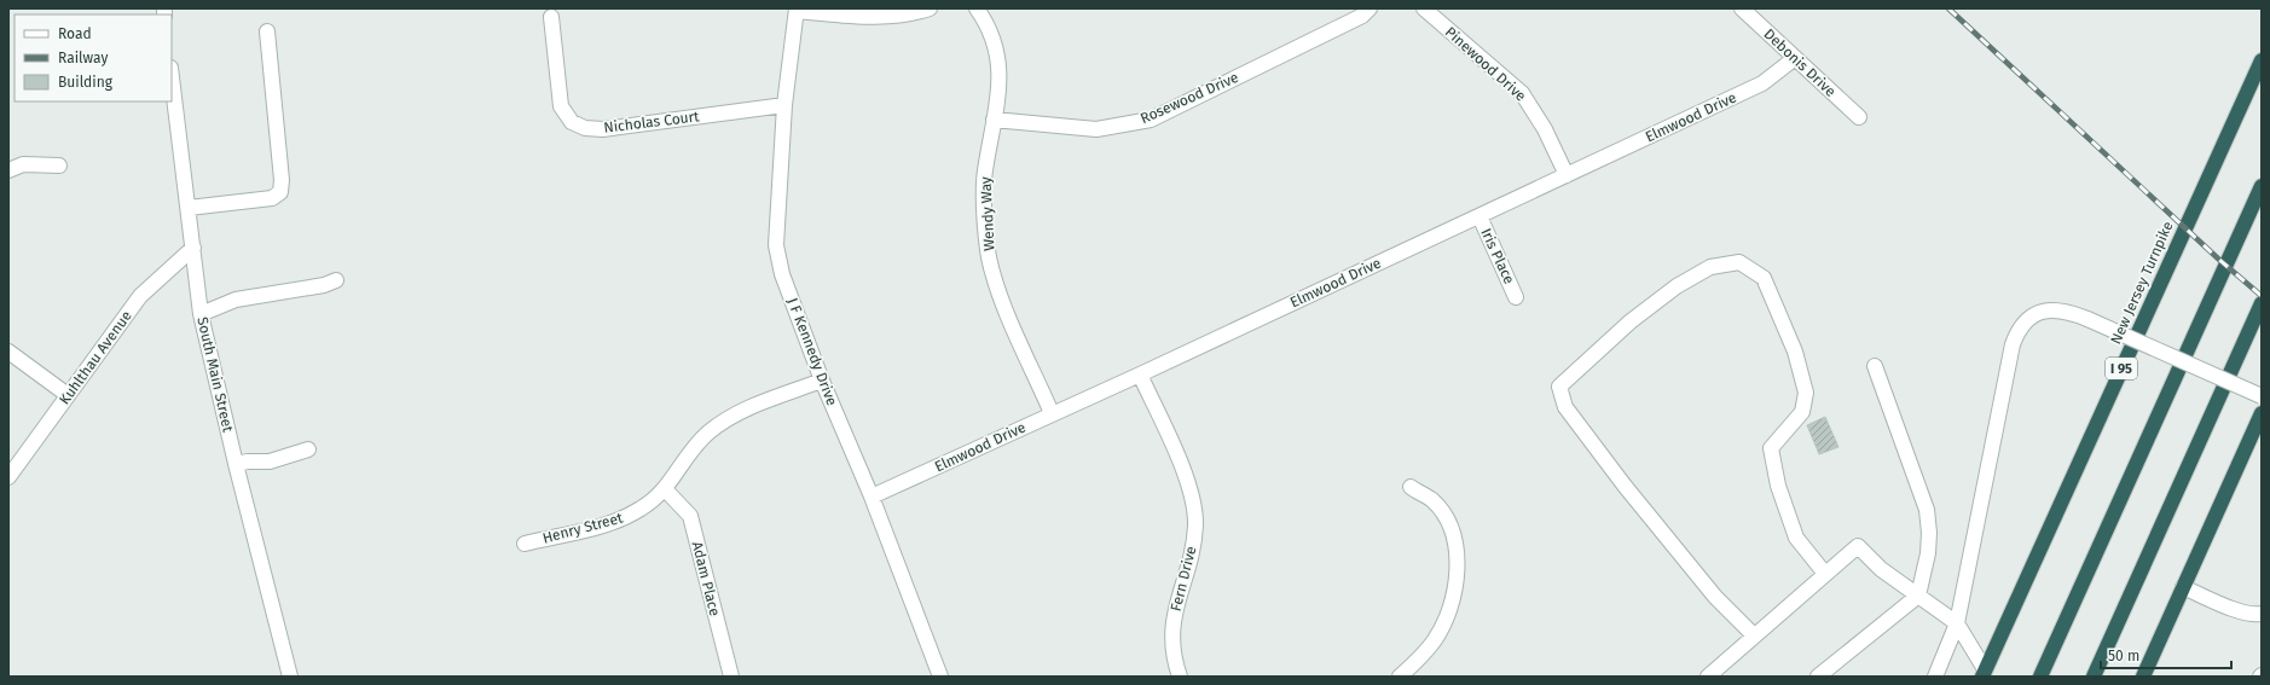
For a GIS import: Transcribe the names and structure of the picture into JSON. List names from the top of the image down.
{
  "streets": {
    "highway": ["New Jersey Turnpike", "I 95"],
    "street": [
      "Debonis Drive",
      "Pinewood Drive",
      "Rosewood Drive",
      "Elmwood Drive",
      "Nicholas Court",
      "Wendy Way",
      "Iris Place",
      "J F Kennedy Drive",
      "Kuhlthau Avenue",
      "South Main Street",
      "Henry Street",
      "Adam Place",
      "Fern Drive"
    ]
  },
  "crossings": [
    ["Debonis Drive", "Elmwood Drive"],
    ["Pinewood Drive", "Elmwood Drive"],
    ["Rosewood Drive", "Wendy Way"],
    ["Elmwood Drive", "Wendy Way"],
    ["Elmwood Drive", "Iris Place"],
    ["Elmwood Drive", "J F Kennedy Drive"],
    ["Elmwood Drive", "Fern Drive"],
    ["Nicholas Court", "J F Kennedy Drive"],
    ["J F Kennedy Drive", "Henry Street"],
    ["Kuhlthau Avenue", "South Main Street"],
    ["Henry Street", "Adam Place"]
  ],
  "legend": ["Road", "Railway", "Building"],
  "scale_bar": "50 m"
}
